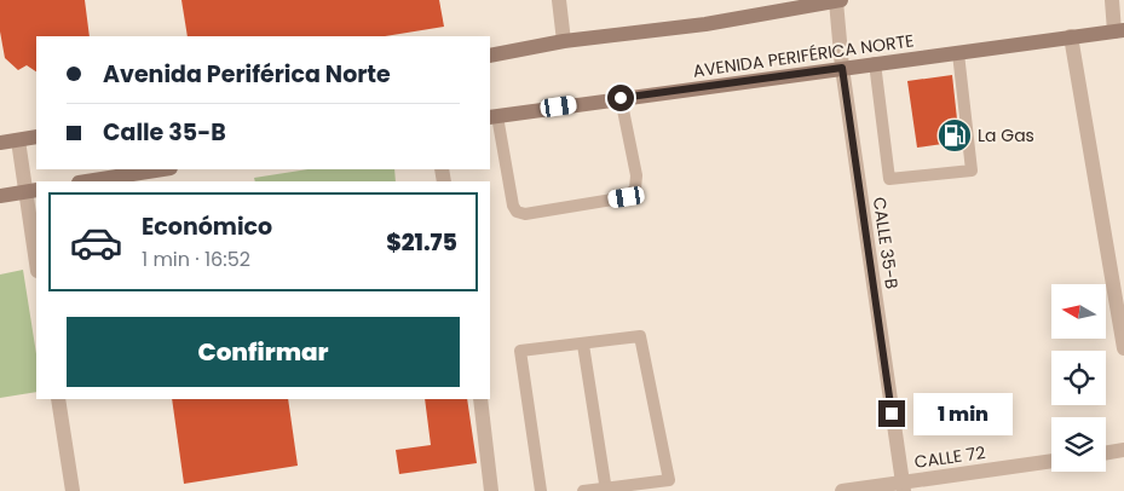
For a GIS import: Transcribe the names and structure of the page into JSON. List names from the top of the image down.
{
  "streets": {
    "main road": ["AVENIDA PERIFÉRICA NORTE"],
    "street": ["CALLE 35-B", "CALLE 72"]
  },
  "crossings": [
    ["AVENIDA PERIFÉRICA NORTE", "CALLE 35-B"],
    ["CALLE 35-B", "CALLE 72"]
  ],
  "places": {
    "fuel station": ["La Gas"]
  },
  "north": "left",
  "page": {
    "banner": ["Avenida Periférica Norte", "Calle 35-B"],
    "list": [
      {
        "name": "Económico",
        "note": "1 min · 16:52",
        "value": "$21.75"
      }
    ],
    "buttons": "Confirmar",
    "bubble": "1 min"
  }
}
